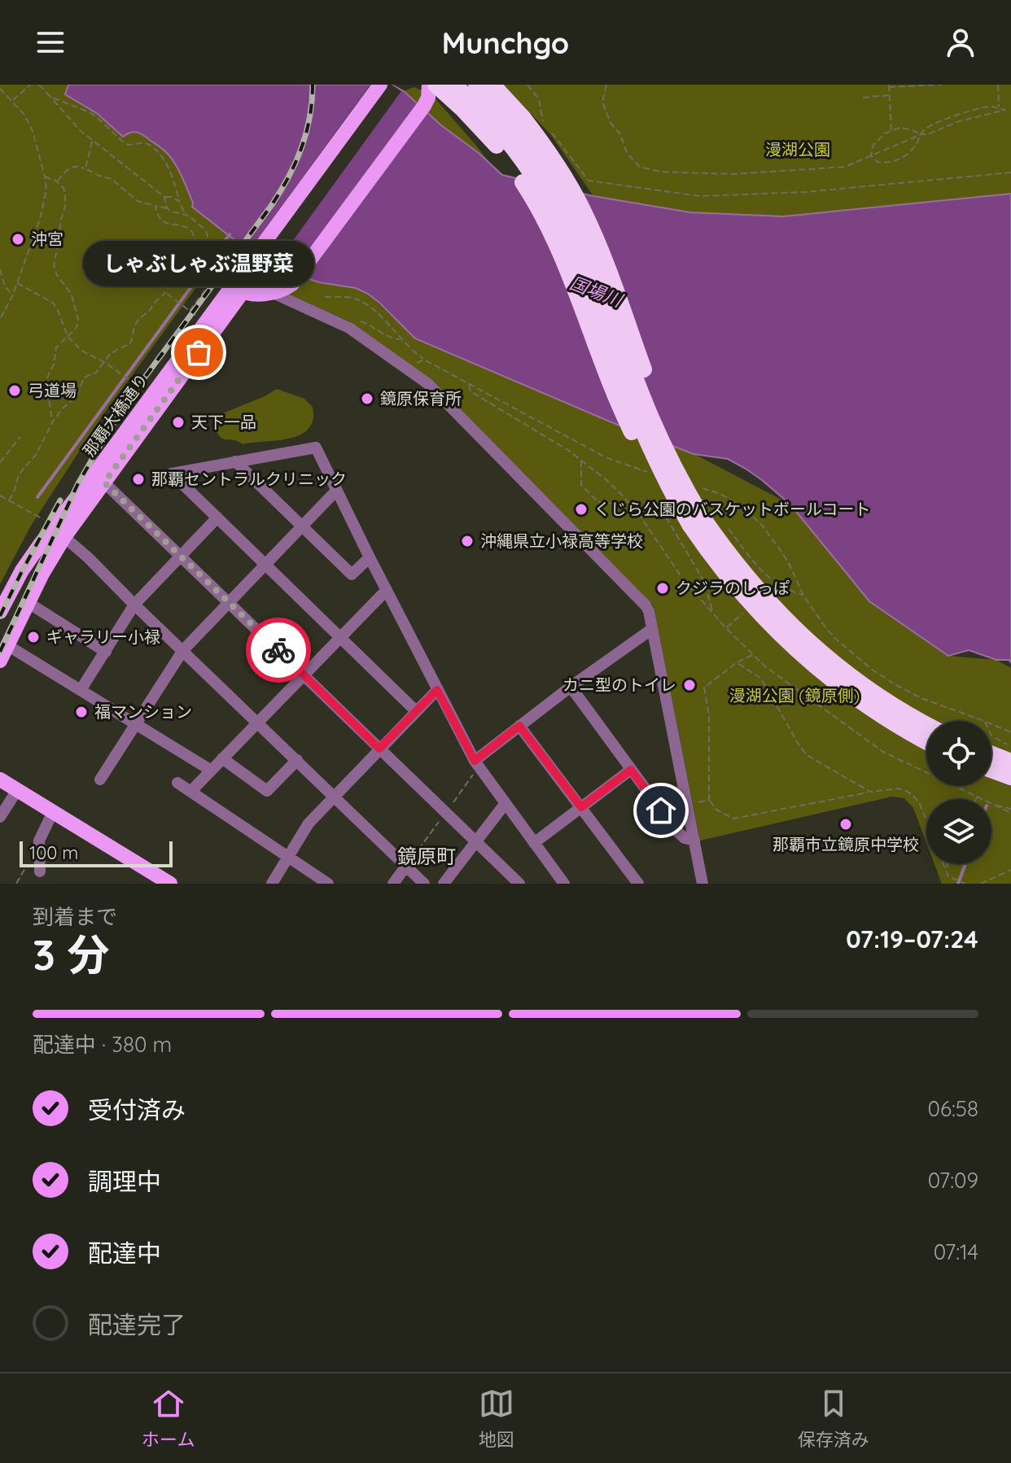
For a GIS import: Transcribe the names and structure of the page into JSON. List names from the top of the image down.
{
  "streets": {
    "main road": ["那覇大橋通り"]
  },
  "districts": ["鏡原町"],
  "water": ["国場川"],
  "parks": ["漫湖公園", "漫湖公園 (鏡原側)"],
  "places": [
    "沖宮",
    "しゃぶしゃぶ温野菜",
    "弓道場",
    "鏡原保育所",
    "天下一品",
    "那覇セントラルクリニック",
    "くじら公園のバスケットボールコート",
    "沖縄県立小禄高等学校",
    "クジラのしっぽ",
    "ギャラリー小禄",
    "カニ型のトイレ",
    "福マンション",
    "那覇市立鏡原中学校"
  ],
  "scale_bar": "100 m",
  "page": {
    "header": "Munchgo",
    "bubble": "しゃぶしゃぶ温野菜",
    "scale": "100 m",
    "heading": ["3 分", "到着まで", "07:19–07:24"],
    "bar": "配達中 · 380 m",
    "list": [
      ["受付済み", "06:58"],
      ["調理中", "07:09"],
      ["配達中", "07:14"],
      "配達完了"
    ],
    "tabs": ["ホーム", "地図", "保存済み"]
  }
}
